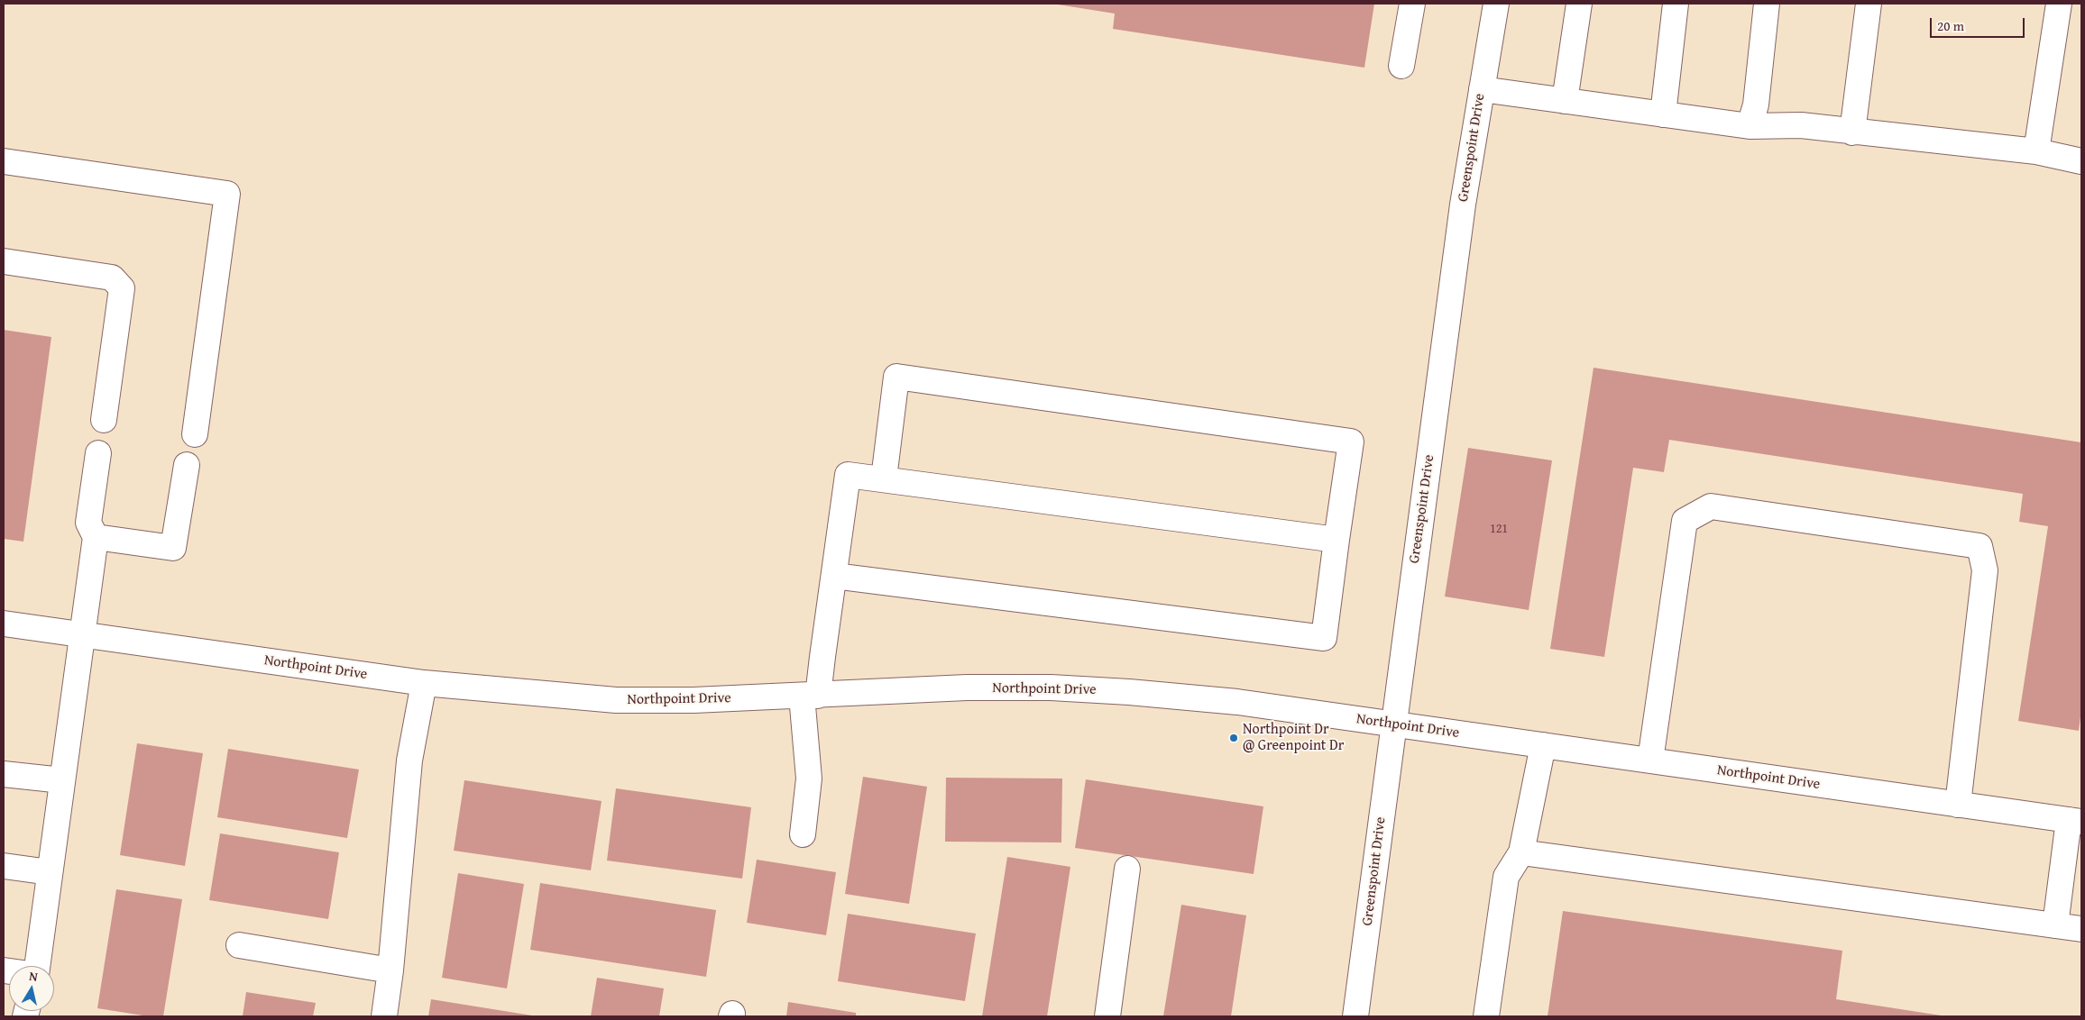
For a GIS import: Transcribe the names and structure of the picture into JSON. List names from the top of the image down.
{
  "streets": {
    "street": ["Greenspoint Drive", "Northpoint Drive"]
  },
  "crossings": [
    ["Greenspoint Drive", "Northpoint Drive"]
  ],
  "places": ["Northpoint Dr @ Greenpoint Dr"],
  "house_numbers": ["121"],
  "scale_bar": "20 m",
  "north": "top"
}
